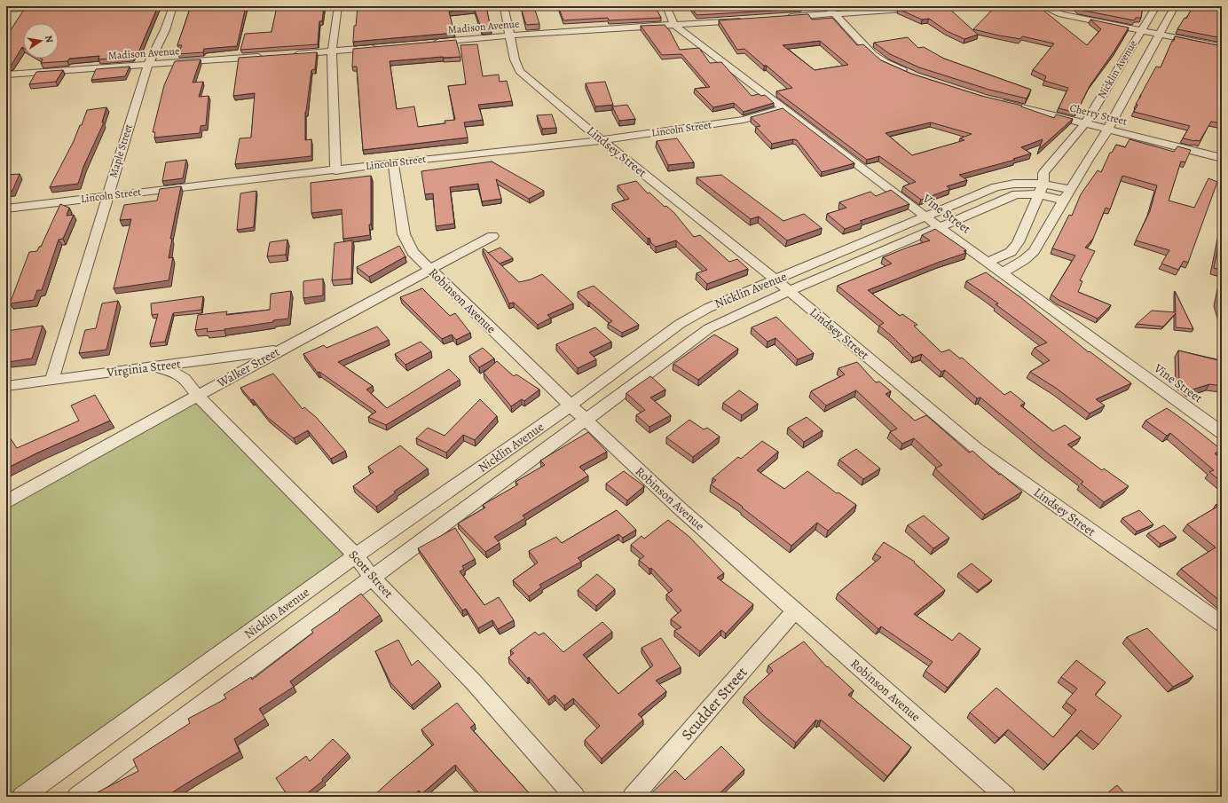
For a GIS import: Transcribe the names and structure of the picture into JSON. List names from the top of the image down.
{
  "streets": {
    "street": [
      "Madison Avenue",
      "Nicklin Avenue",
      "Cherry Street",
      "Lincoln Street",
      "Maple Street",
      "Lindsey Street",
      "Vine Street",
      "Robinson Avenue",
      "Walker Street",
      "Virginia Street",
      "Scott Street",
      "Scudder Street"
    ]
  },
  "crossings": [
    ["Madison Avenue", "Maple Street"],
    ["Madison Avenue", "Lindsey Street"],
    ["Madison Avenue", "Vine Street"],
    ["Nicklin Avenue", "Cherry Street"],
    ["Nicklin Avenue", "Lindsey Street"],
    ["Nicklin Avenue", "Vine Street"],
    ["Nicklin Avenue", "Robinson Avenue"],
    ["Nicklin Avenue", "Scott Street"],
    ["Lincoln Street", "Maple Street"],
    ["Lincoln Street", "Lindsey Street"],
    ["Lincoln Street", "Vine Street"],
    ["Lincoln Street", "Robinson Avenue"],
    ["Maple Street", "Virginia Street"],
    ["Robinson Avenue", "Walker Street"],
    ["Robinson Avenue", "Scudder Street"],
    ["Walker Street", "Virginia Street"],
    ["Walker Street", "Scott Street"],
    ["Virginia Street", "Scott Street"]
  ],
  "north": "right"
}
